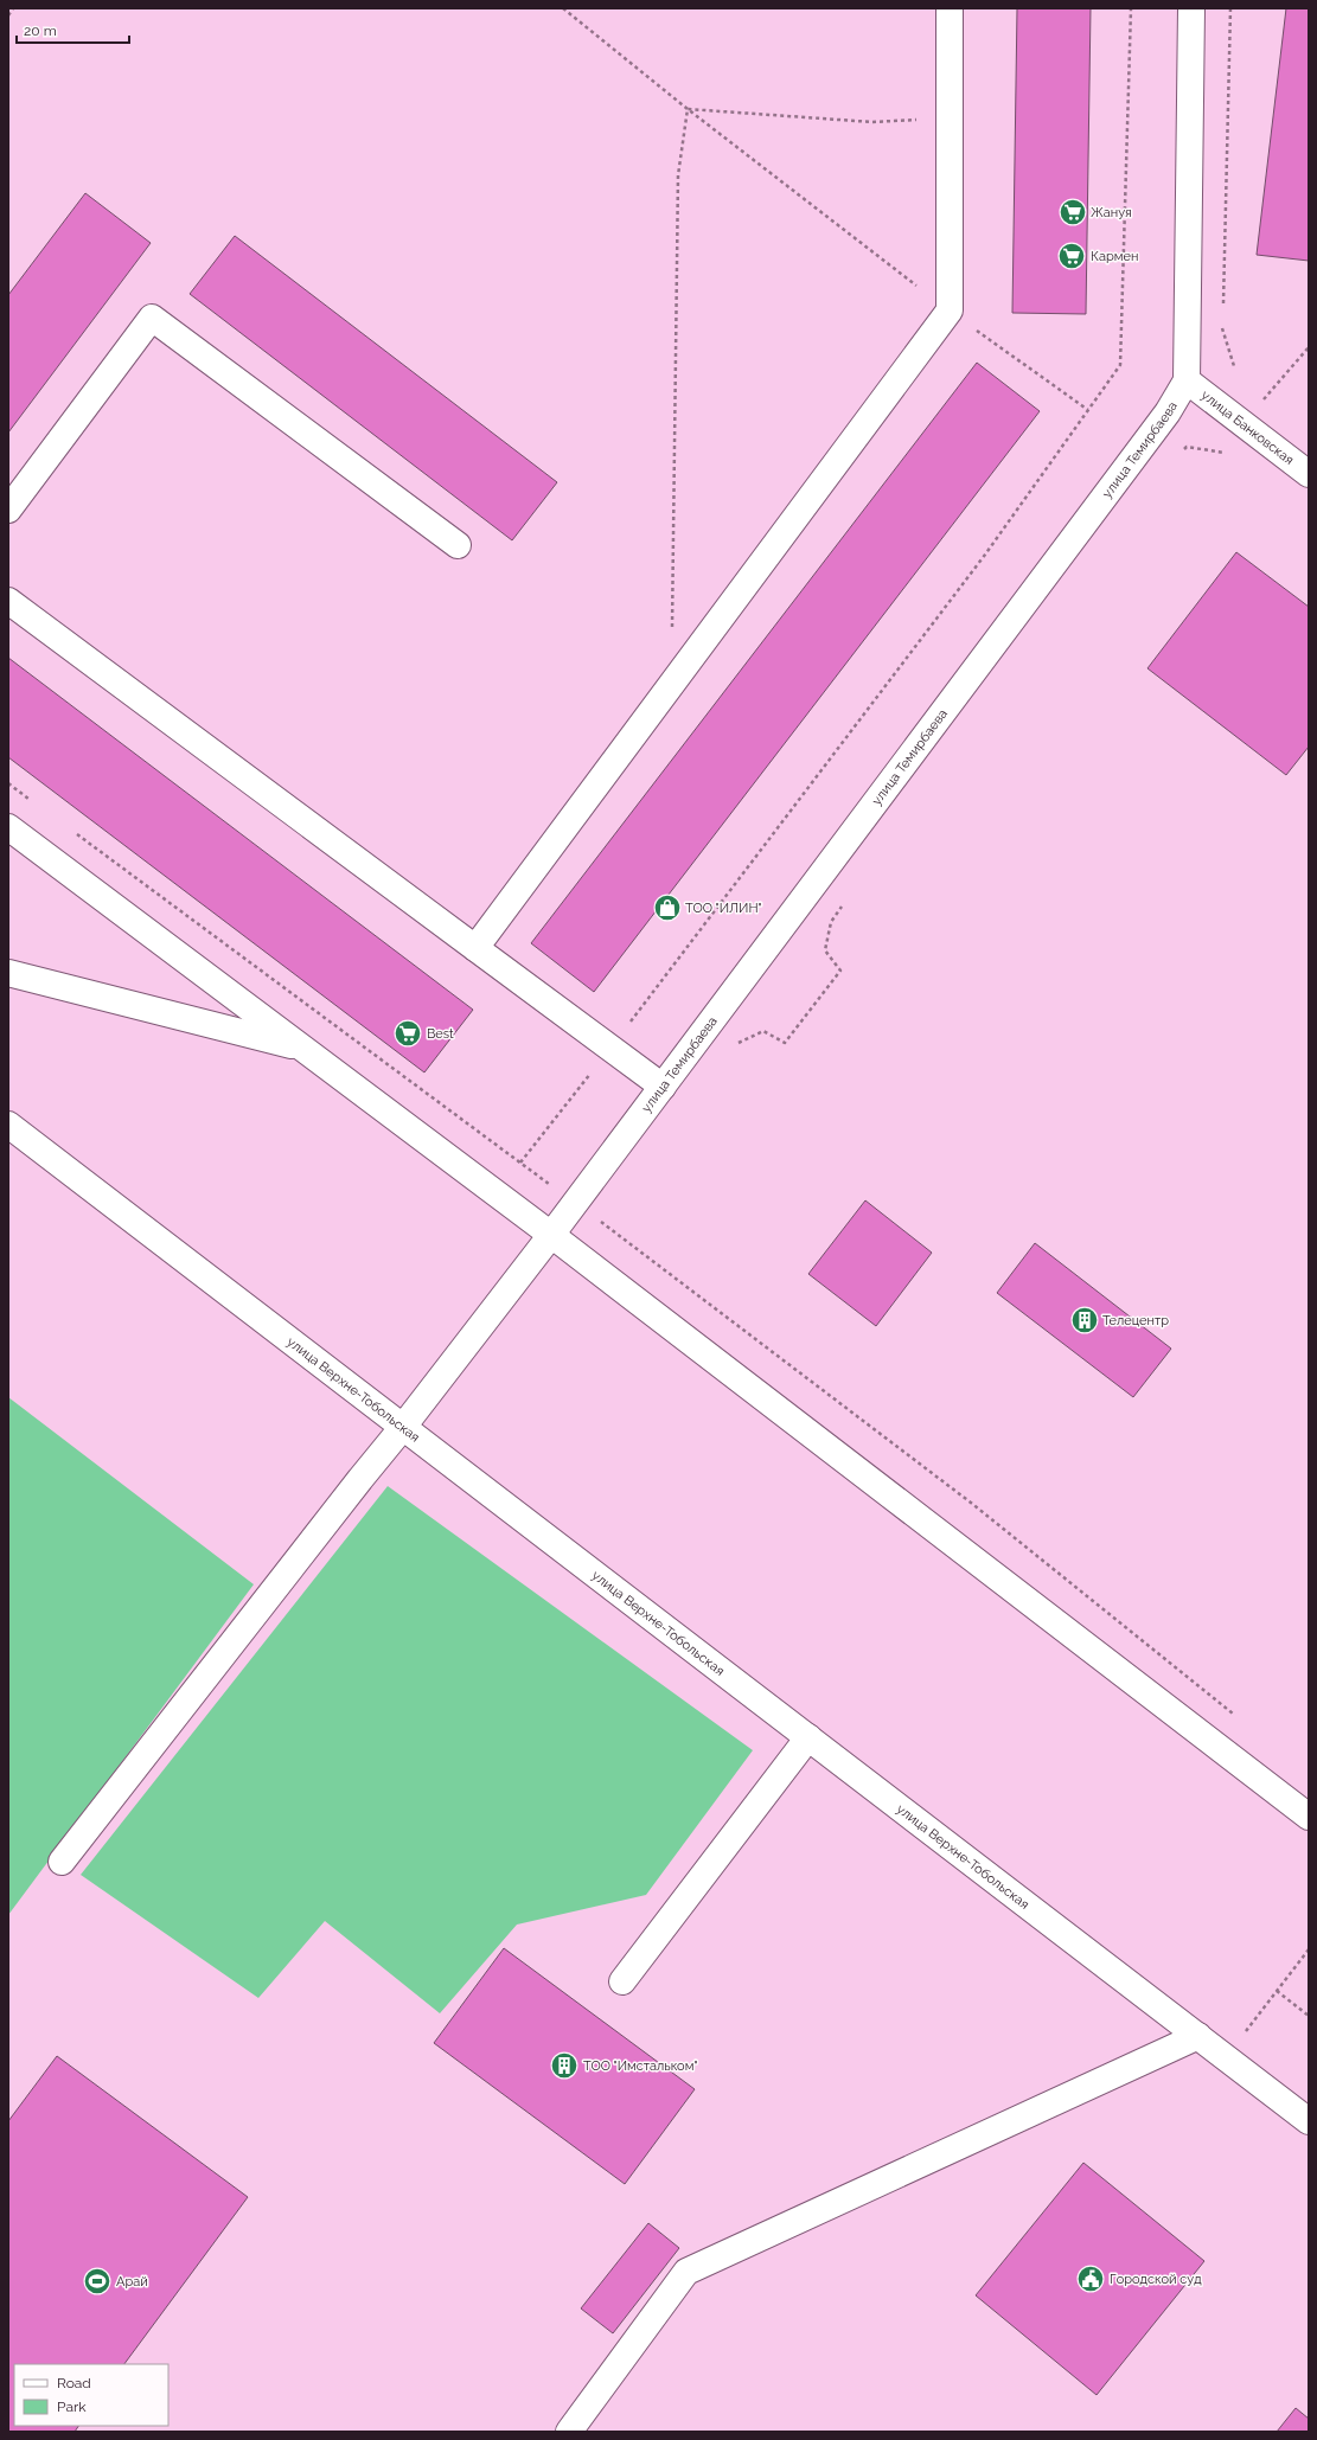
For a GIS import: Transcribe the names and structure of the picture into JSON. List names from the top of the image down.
{
  "streets": {
    "street": ["улица Банковская", "улица Темирбаева", "улица Верхне-Тобольская"]
  },
  "crossings": [
    ["улица Банковская", "улица Темирбаева"],
    ["улица Темирбаева", "улица Верхне-Тобольская"]
  ],
  "places": {
    "supermarket": ["Жануя", "Кармен", "Best"],
    "shop": ["ТОО \"ИЛИН\""],
    "building": ["Телецентр", "ТОО \"Имстальком\""],
    "public building": ["Городской суд"],
    "sports": ["Арай"]
  },
  "legend": ["Road", "Park"],
  "scale_bar": "20 m"
}
